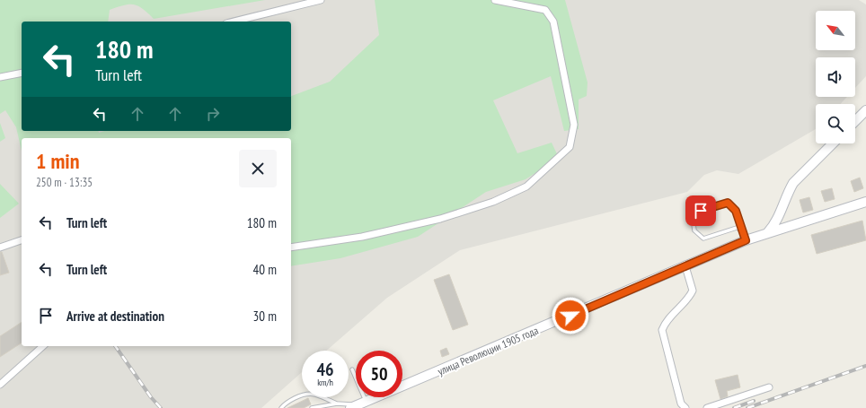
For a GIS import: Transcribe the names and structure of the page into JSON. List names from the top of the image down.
{
  "streets": {
    "main road": ["улица Революции 1905 года"]
  },
  "north": "top left",
  "page": {
    "turn": ["180 m", "Turn left"],
    "heading": ["1 min", "250 m · 13:35"],
    "list": [
      {
        "name": "Turn left",
        "value": "180 m"
      },
      {
        "name": "Turn left",
        "value": "40 m"
      },
      {
        "name": "Arrive at destination",
        "value": "30 m"
      }
    ],
    "speed": "46 km/h",
    "limit": "50"
  }
}
